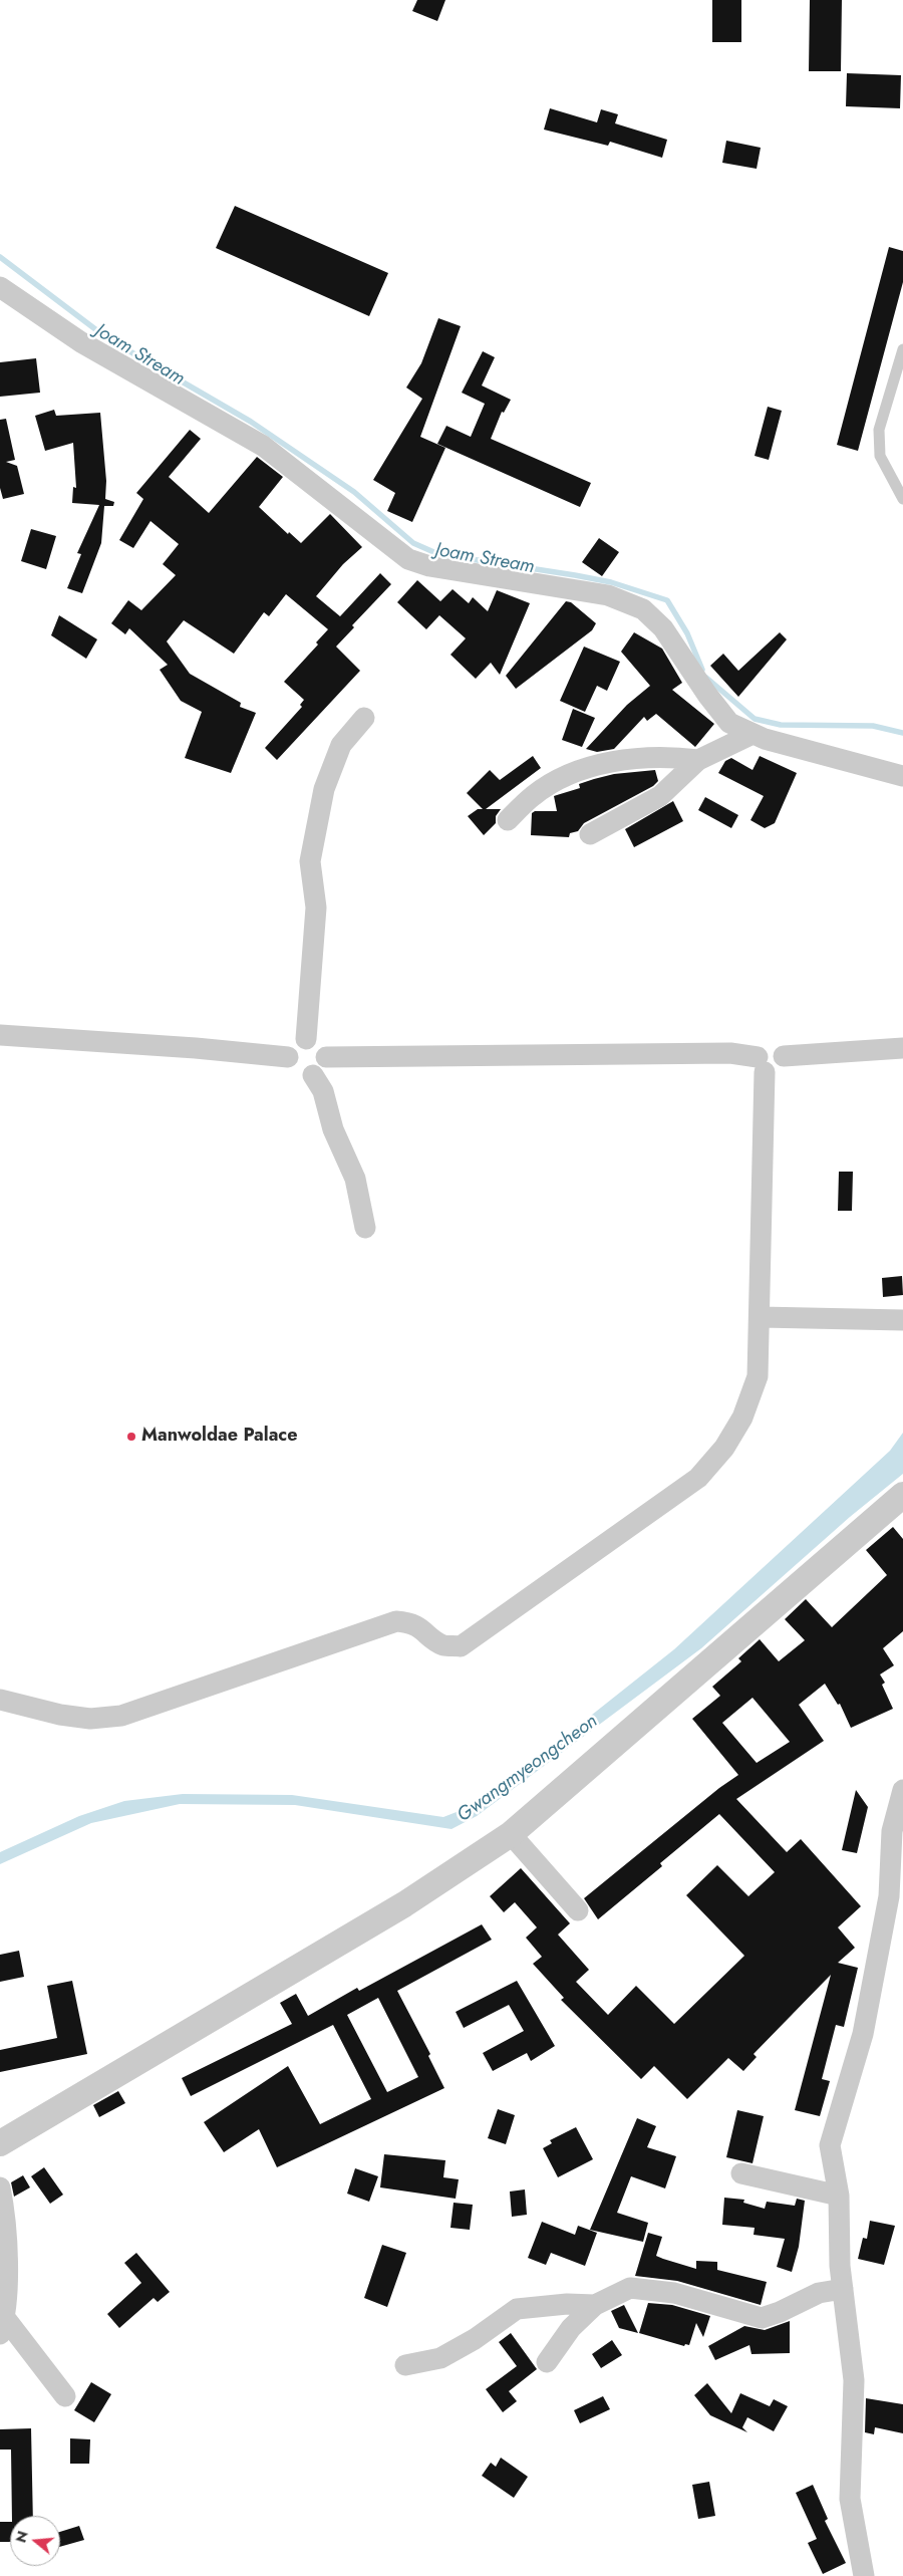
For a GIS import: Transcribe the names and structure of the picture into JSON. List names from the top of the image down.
{
  "water": ["Joam Stream", "Gwangmyeongcheon"],
  "places": ["Manwoldae Palace"],
  "north": "left"
}
